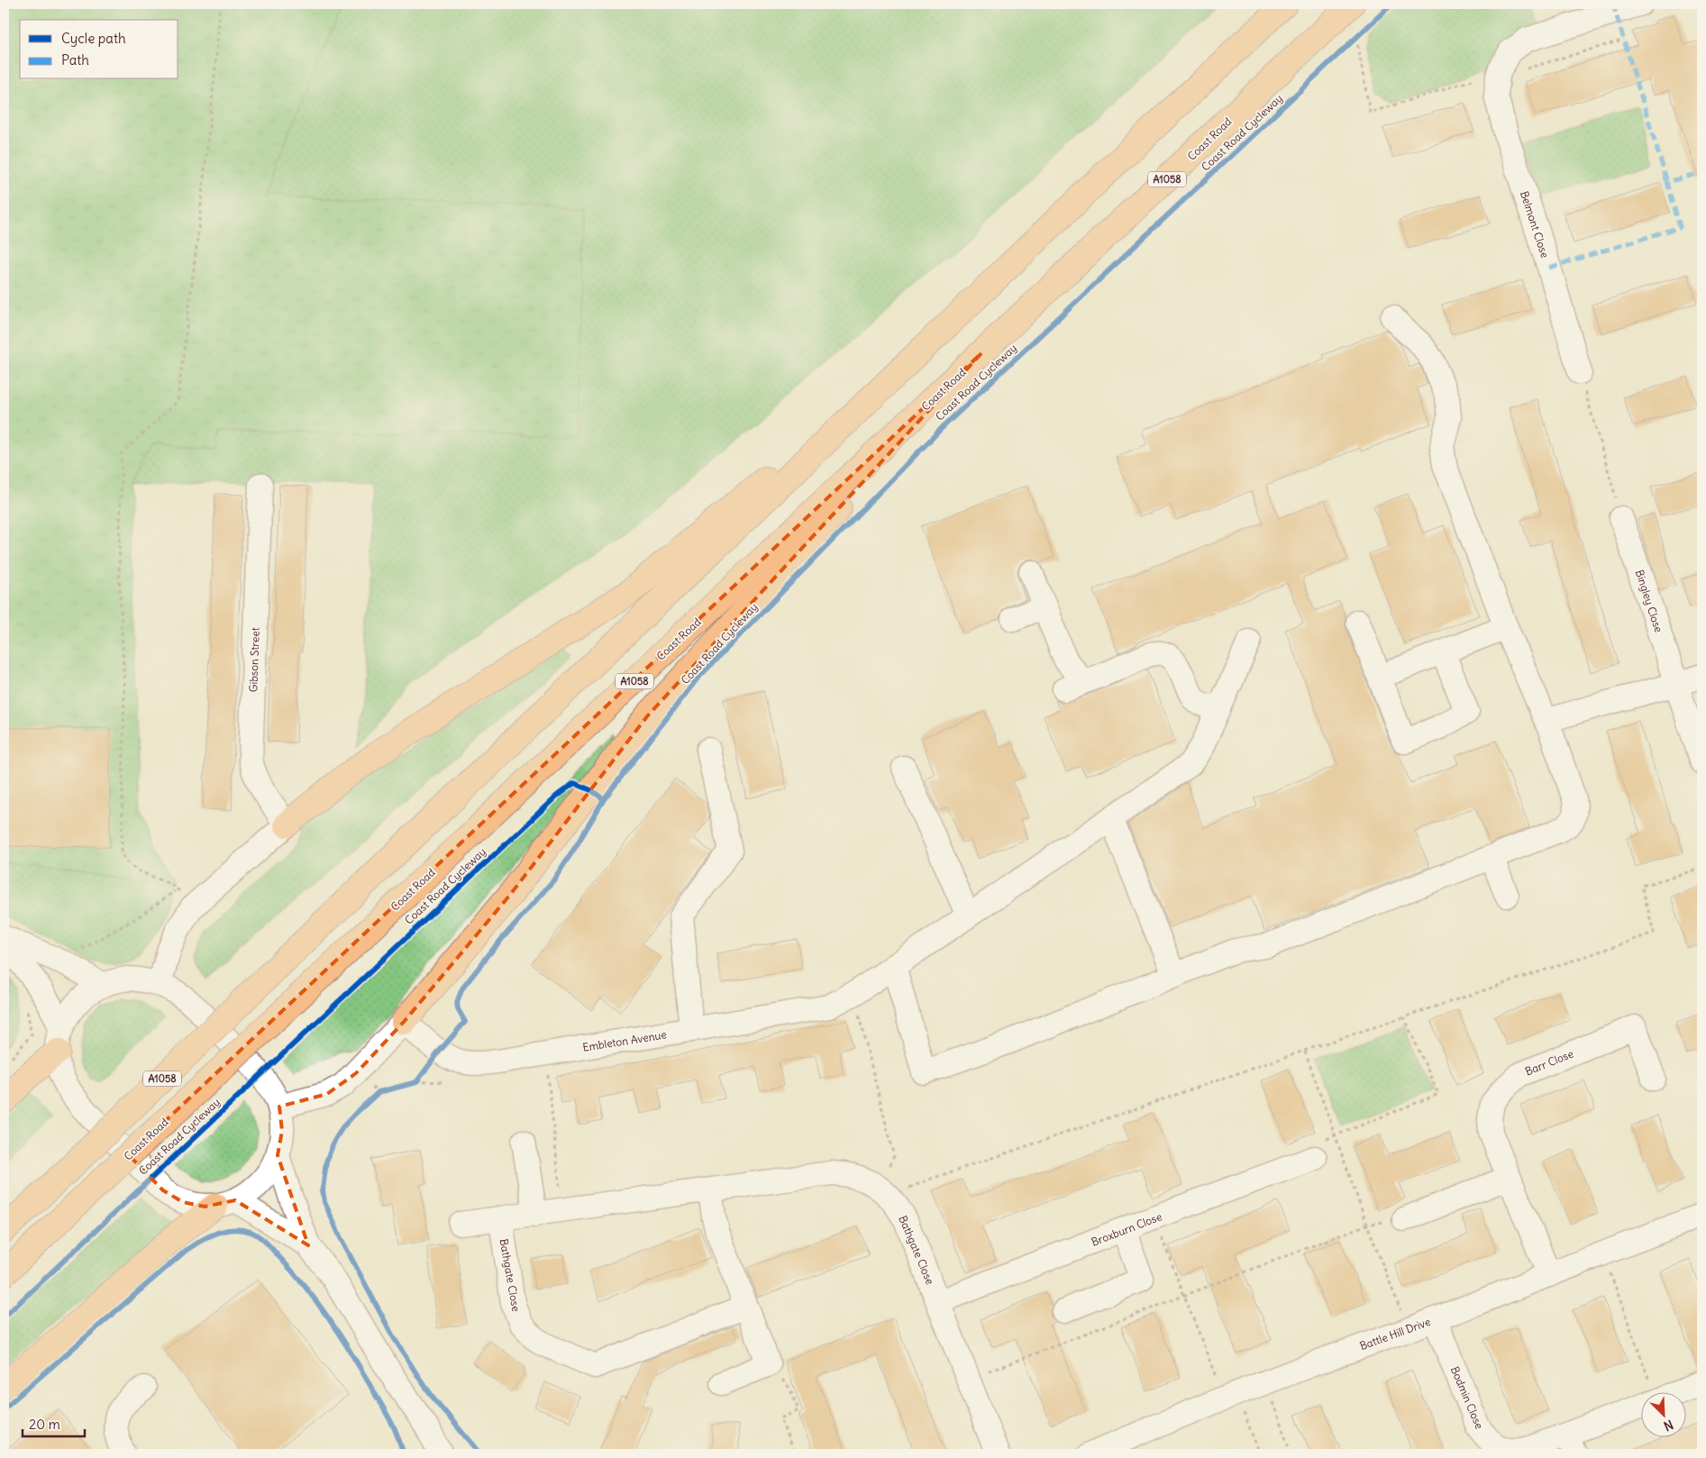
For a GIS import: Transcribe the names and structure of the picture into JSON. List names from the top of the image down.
{
  "streets": {
    "highway": ["Coast Road", "A1058"],
    "street": [
      "Belmont Close",
      "Bingley Close",
      "Gibson Street",
      "Embleton Avenue",
      "Barr Close",
      "Broxburn Close",
      "Bathgate Close",
      "Battle Hill Drive",
      "Bodmin Close"
    ],
    "cycle path": ["Coast Road Cycleway"]
  },
  "crossings": [
    ["Barr Close", "Battle Hill Drive"],
    ["Broxburn Close", "Bathgate Close"],
    ["Battle Hill Drive", "Bodmin Close"]
  ],
  "legend": ["Cycle path", "Path"],
  "scale_bar": "20 m",
  "north": "bottom right"
}
